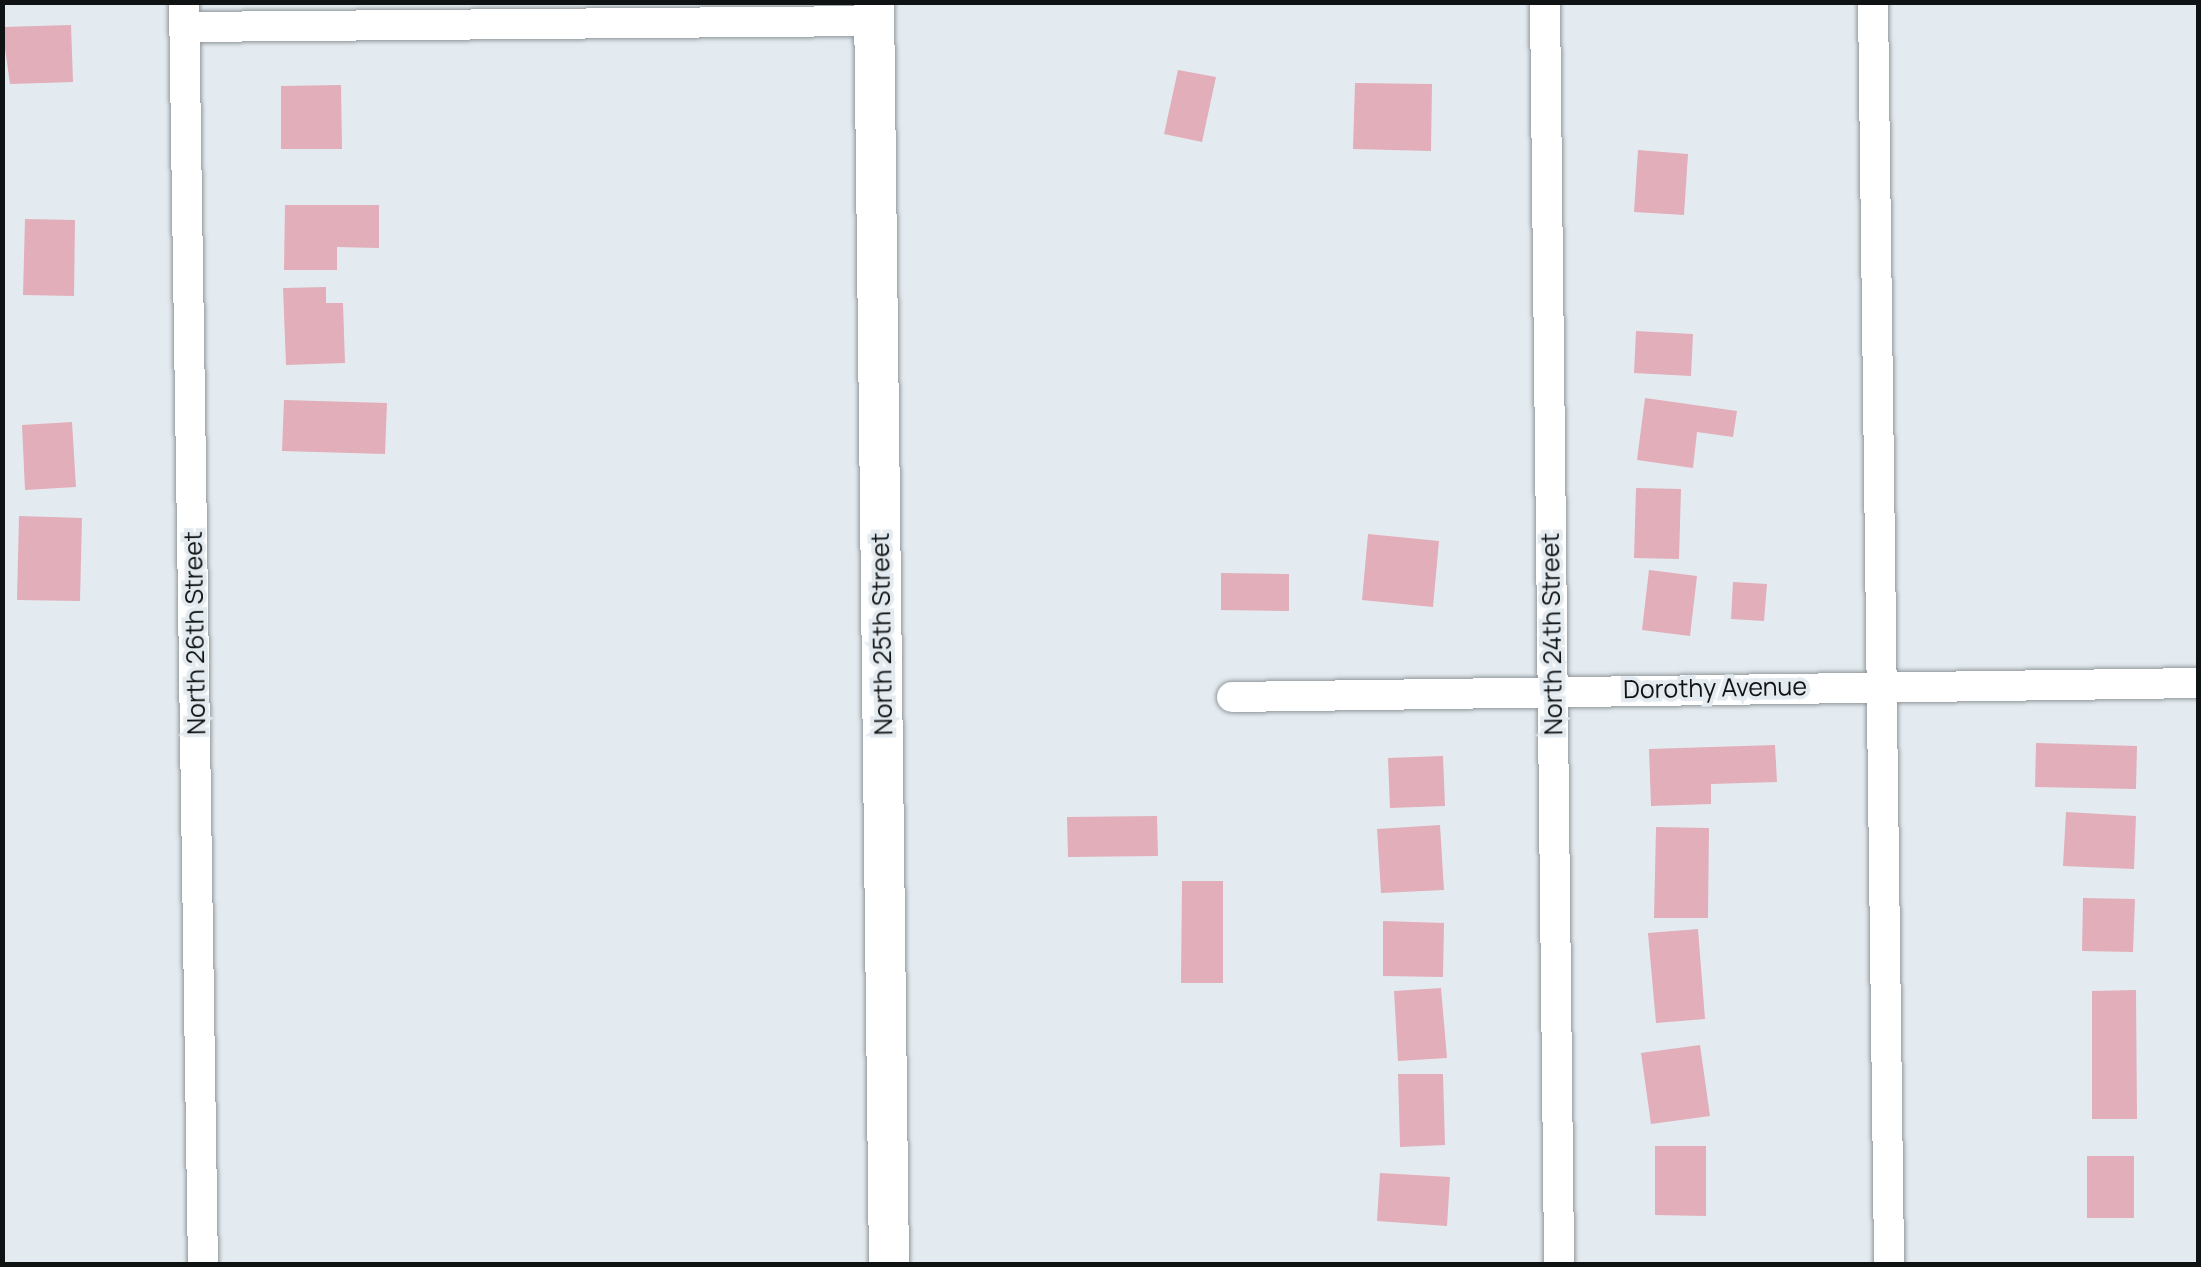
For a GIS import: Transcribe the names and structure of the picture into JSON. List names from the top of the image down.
{
  "streets": {
    "street": [
      "North 26th Street",
      "North 25th Street",
      "North 24th Street",
      "Dorothy Avenue"
    ]
  },
  "crossings": [
    ["North 24th Street", "Dorothy Avenue"]
  ]
}
